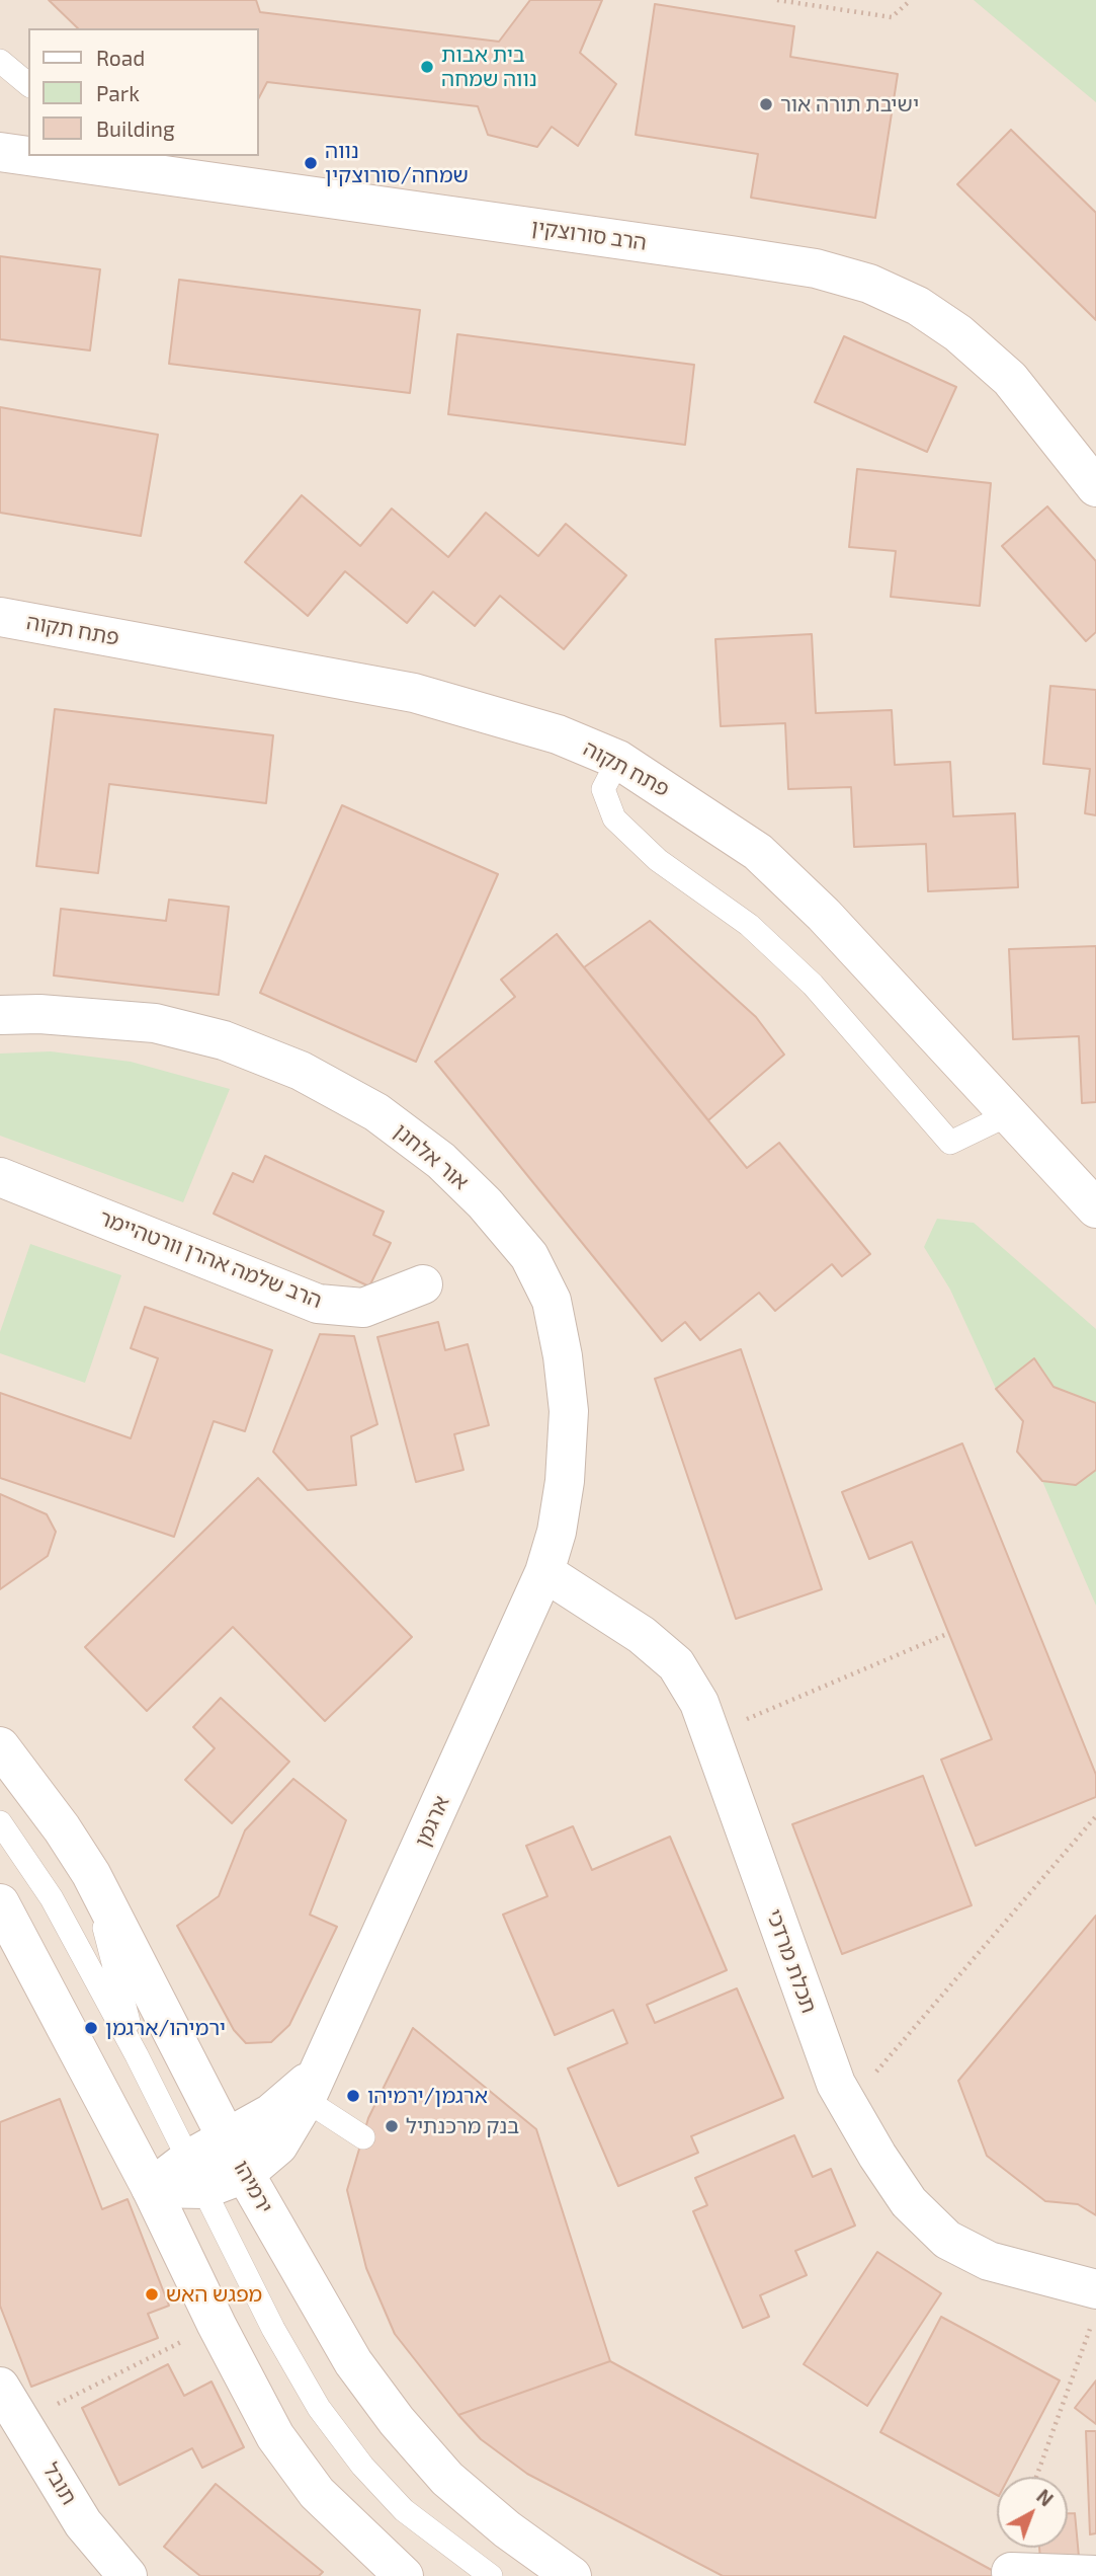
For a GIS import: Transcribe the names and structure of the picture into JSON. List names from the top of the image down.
{
  "streets": {
    "street": [
      "הרב סורוצקין",
      "פתח תקוה",
      "אור אלחנן",
      "הרב שלמה אהרן וורטהיימר",
      "ארגמן",
      "תכלת מרדכי",
      "ירמיהו",
      "תובל"
    ]
  },
  "crossings": [
    ["אור אלחנן", "ארגמן"],
    ["אור אלחנן", "תכלת מרדכי"],
    ["ארגמן", "תכלת מרדכי"],
    ["ארגמן", "ירמיהו"]
  ],
  "places": [
    "בית אבות נווה שמחה",
    "ישיבת תורה אור",
    "נווה שמחה/סורוצקין",
    "ירמיהו/ארגמן",
    "ארגמן/ירמיהו",
    "בנק מרכנתיל",
    "מפגש האש"
  ],
  "legend": ["Road", "Park", "Building"],
  "north": "top right"
}
